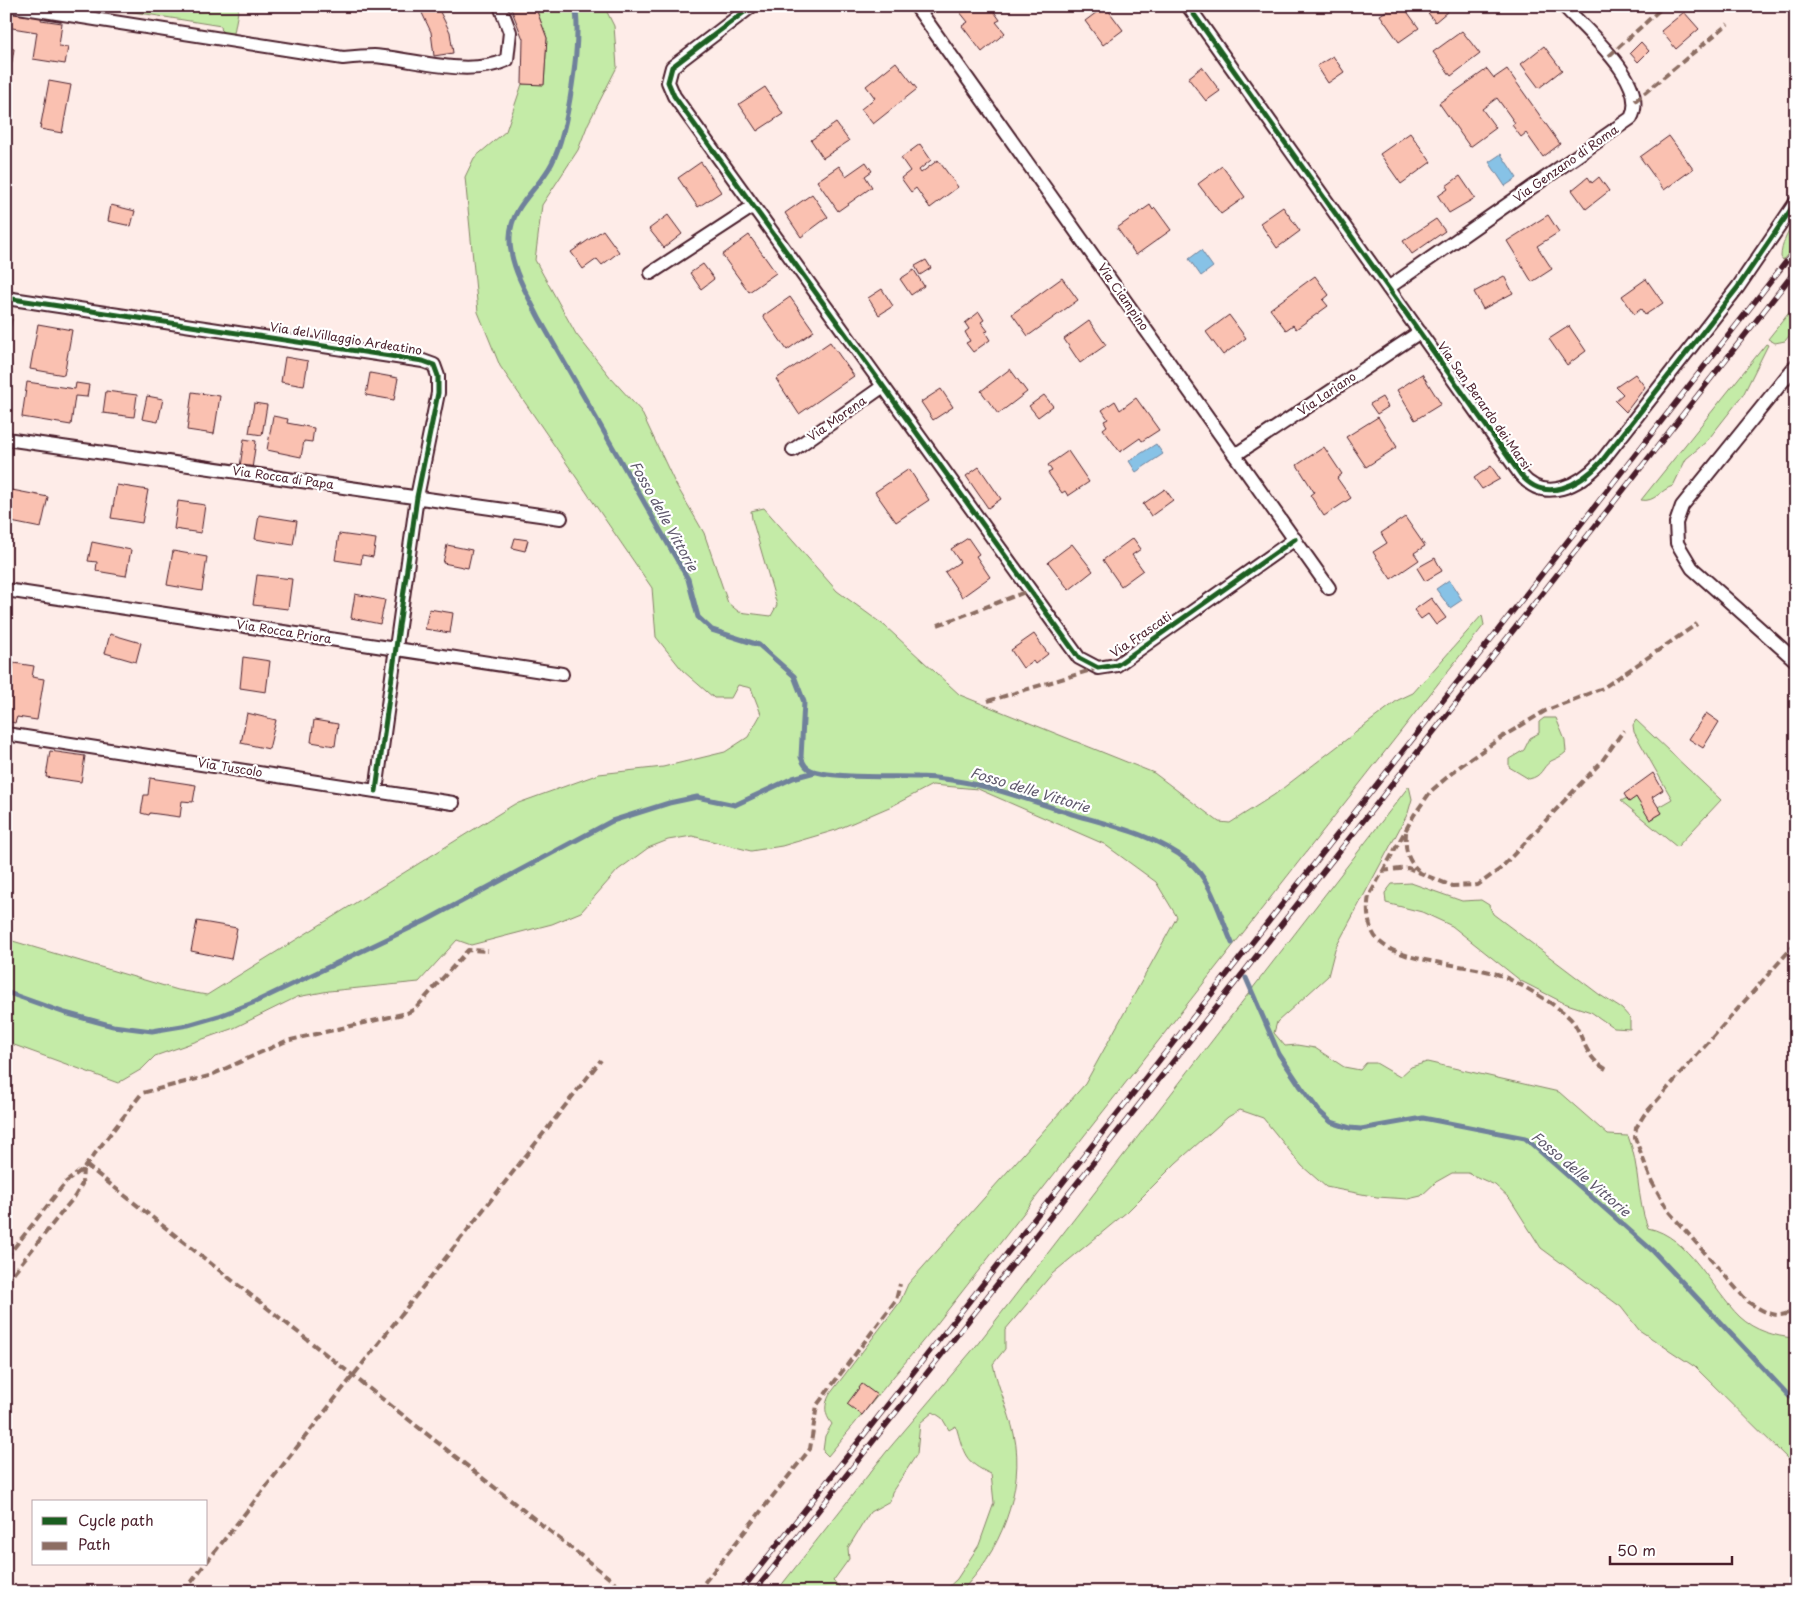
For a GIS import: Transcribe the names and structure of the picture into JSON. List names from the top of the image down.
{
  "streets": {
    "street": [
      "Via Genzano di Roma",
      "Via Ciampino",
      "Via del Villaggio Ardeatino",
      "Via Lariano",
      "Via San Berardo dei Marsi",
      "Via Morena",
      "Via Rocca di Papa",
      "Via Rocca Priora",
      "Via Frascati",
      "Via Tuscolo"
    ]
  },
  "crossings": [
    ["Via Genzano di Roma", "Via San Berardo dei Marsi"],
    ["Via Ciampino", "Via Lariano"],
    ["Via Ciampino", "Via Frascati"],
    ["Via del Villaggio Ardeatino", "Via Rocca di Papa"],
    ["Via del Villaggio Ardeatino", "Via Rocca Priora"],
    ["Via del Villaggio Ardeatino", "Via Tuscolo"],
    ["Via Lariano", "Via San Berardo dei Marsi"],
    ["Via Morena", "Via Frascati"]
  ],
  "water": ["Fosso delle Vittorie"],
  "legend": ["Cycle path", "Path"],
  "scale_bar": "50 m"
}
